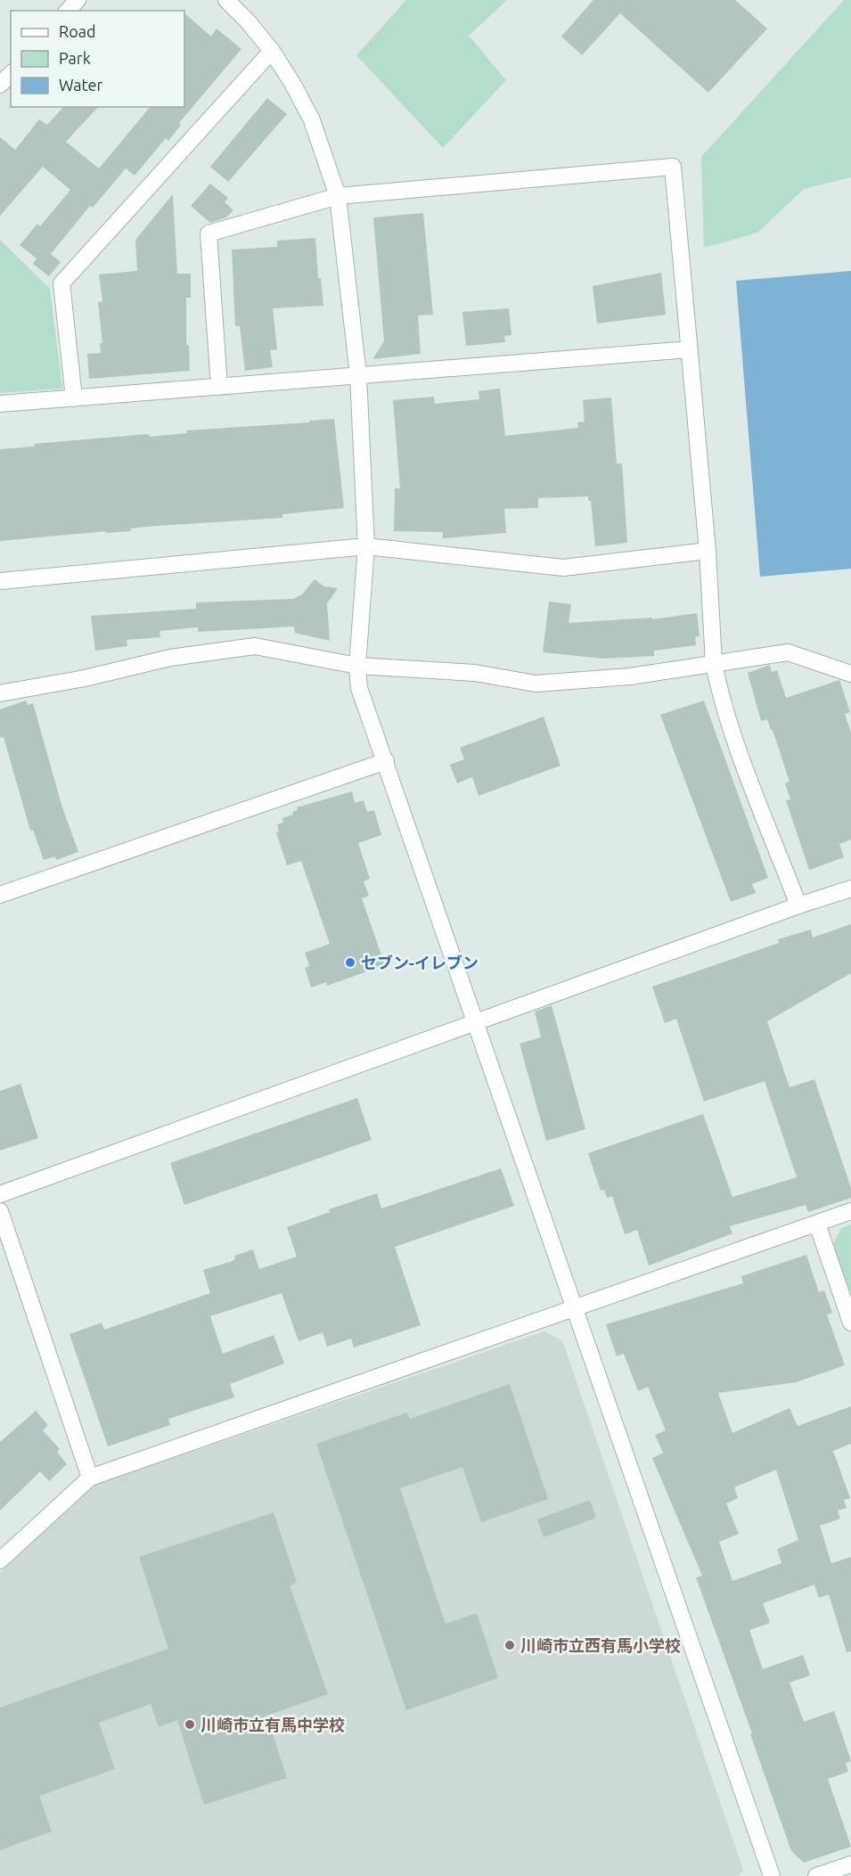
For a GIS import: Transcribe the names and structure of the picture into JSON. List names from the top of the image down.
{
  "places": ["セブン-イレブン", "川崎市立西有馬小学校", "川崎市立有馬中学校"],
  "legend": ["Road", "Park", "Water"]
}
